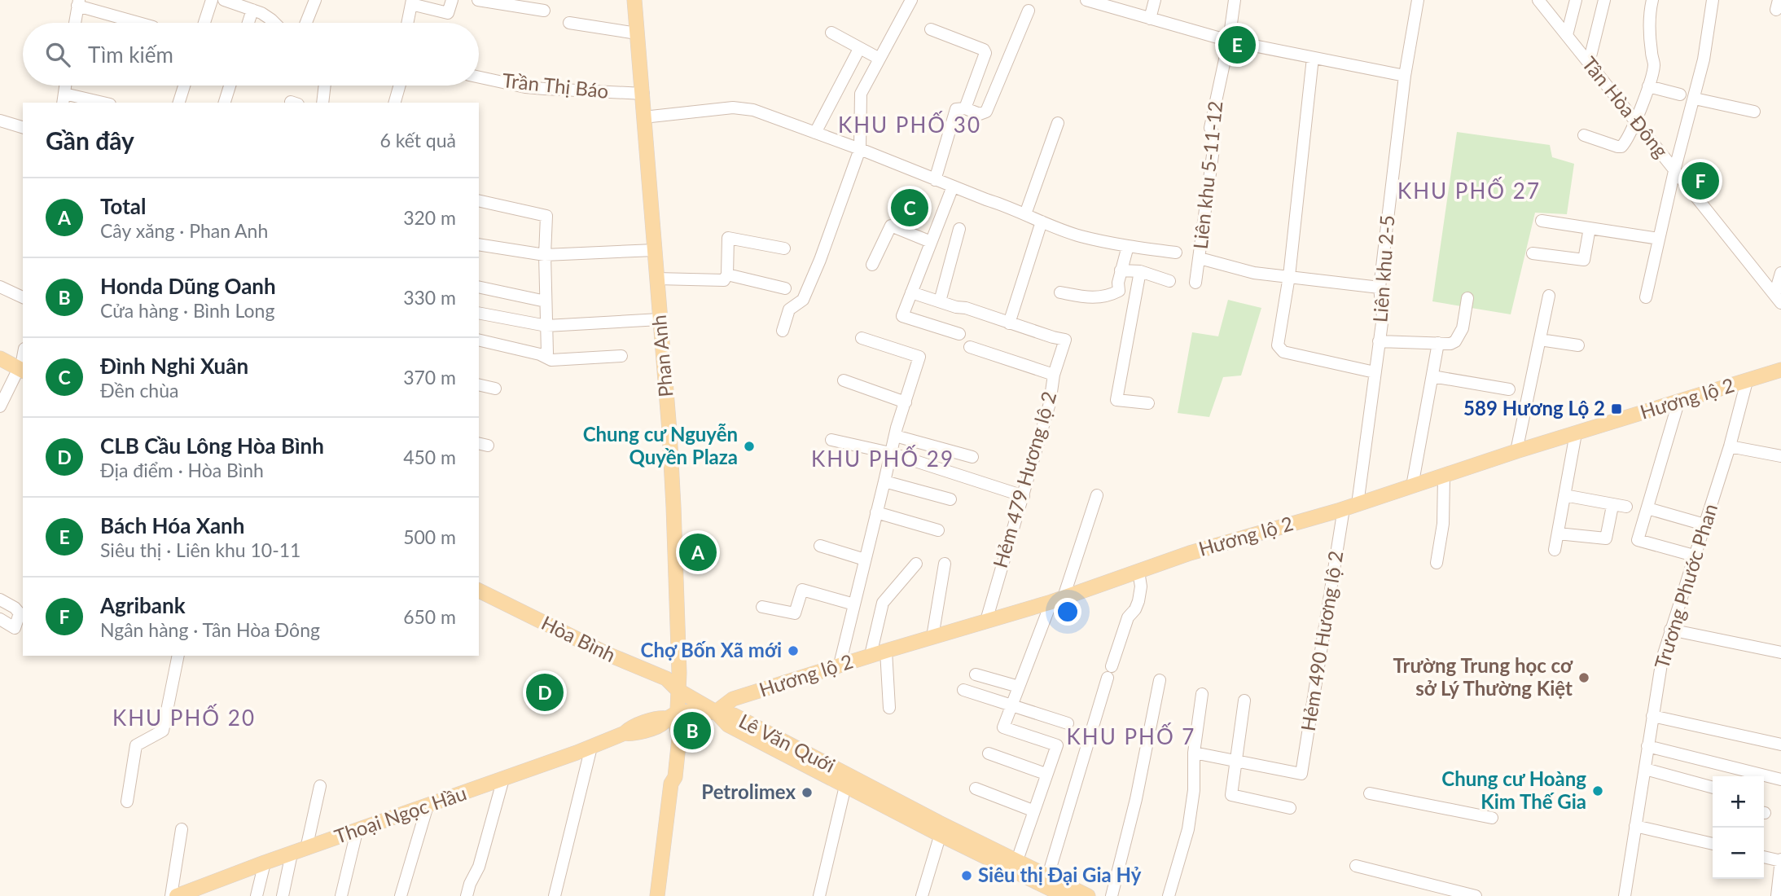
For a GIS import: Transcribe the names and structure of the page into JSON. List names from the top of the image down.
{
  "streets": {
    "main road": [
      "Phan Anh",
      "Hương lộ 2",
      "Hòa Bình",
      "Lê Văn Quới",
      "Thoại Ngọc Hầu"
    ],
    "street": [
      "Trần Thị Báo",
      "Tân Hòa Đông",
      "Liên khu 5-11-12",
      "Liên khu 2-5",
      "Hẻm 479 Hương lộ 2",
      "Trương Phước Phan",
      "Hẻm 490 Hương lộ 2"
    ]
  },
  "crossings": [
    ["Trần Thị Báo", "Phan Anh"],
    ["Liên khu 2-5", "Hương lộ 2"],
    ["Liên khu 2-5", "Hẻm 490 Hương lộ 2"],
    ["Phan Anh", "Hòa Bình"],
    ["Phan Anh", "Thoại Ngọc Hầu"],
    ["Hương lộ 2", "Hẻm 479 Hương lộ 2"],
    ["Hương lộ 2", "Trương Phước Phan"],
    ["Hương lộ 2", "Hòa Bình"],
    ["Hương lộ 2", "Hẻm 490 Hương lộ 2"],
    ["Hương lộ 2", "Lê Văn Quới"],
    ["Hương lộ 2", "Thoại Ngọc Hầu"],
    ["Hòa Bình", "Lê Văn Quới"],
    ["Hòa Bình", "Thoại Ngọc Hầu"],
    ["Lê Văn Quới", "Thoại Ngọc Hầu"]
  ],
  "districts": [
    "KHU PHỐ 30",
    "KHU PHỐ 27",
    "KHU PHỐ 29",
    "KHU PHỐ 20",
    "KHU PHỐ 7"
  ],
  "places": {
    "transit": ["589 Hương Lộ 2"],
    "other": [
      "Chung cư Nguyễn Quyền Plaza",
      "Chợ Bốn Xã mới",
      "Trường Trung học cơ sở Lý Thường Kiệt",
      "Chung cư Hoàng Kim Thế Gia",
      "Petrolimex",
      "Siêu thị Đại Gia Hỷ"
    ]
  },
  "page": {
    "pins": [
      "E",
      "F",
      "C",
      "A",
      "D",
      "B"
    ],
    "search": "Tìm kiếm",
    "heading": ["Gần đây", "6 kết quả"],
    "list": [
      {
        "mark": "A",
        "name": "Total",
        "note": "Cây xăng · Phan Anh",
        "value": "320 m"
      },
      {
        "mark": "B",
        "name": "Honda Dũng Oanh",
        "note": "Cửa hàng · Bình Long",
        "value": "330 m"
      },
      {
        "mark": "C",
        "name": "Đình Nghi Xuân",
        "note": "Đền chùa",
        "value": "370 m"
      },
      {
        "mark": "D",
        "name": "CLB Cầu Lông Hòa Bình",
        "note": "Địa điểm · Hòa Bình",
        "value": "450 m"
      },
      {
        "mark": "E",
        "name": "Bách Hóa Xanh",
        "note": "Siêu thị · Liên khu 10-11",
        "value": "500 m"
      },
      {
        "mark": "F",
        "name": "Agribank",
        "note": "Ngân hàng · Tân Hòa Đông",
        "value": "650 m"
      }
    ],
    "map_buttons": ["+", "−"]
  }
}
